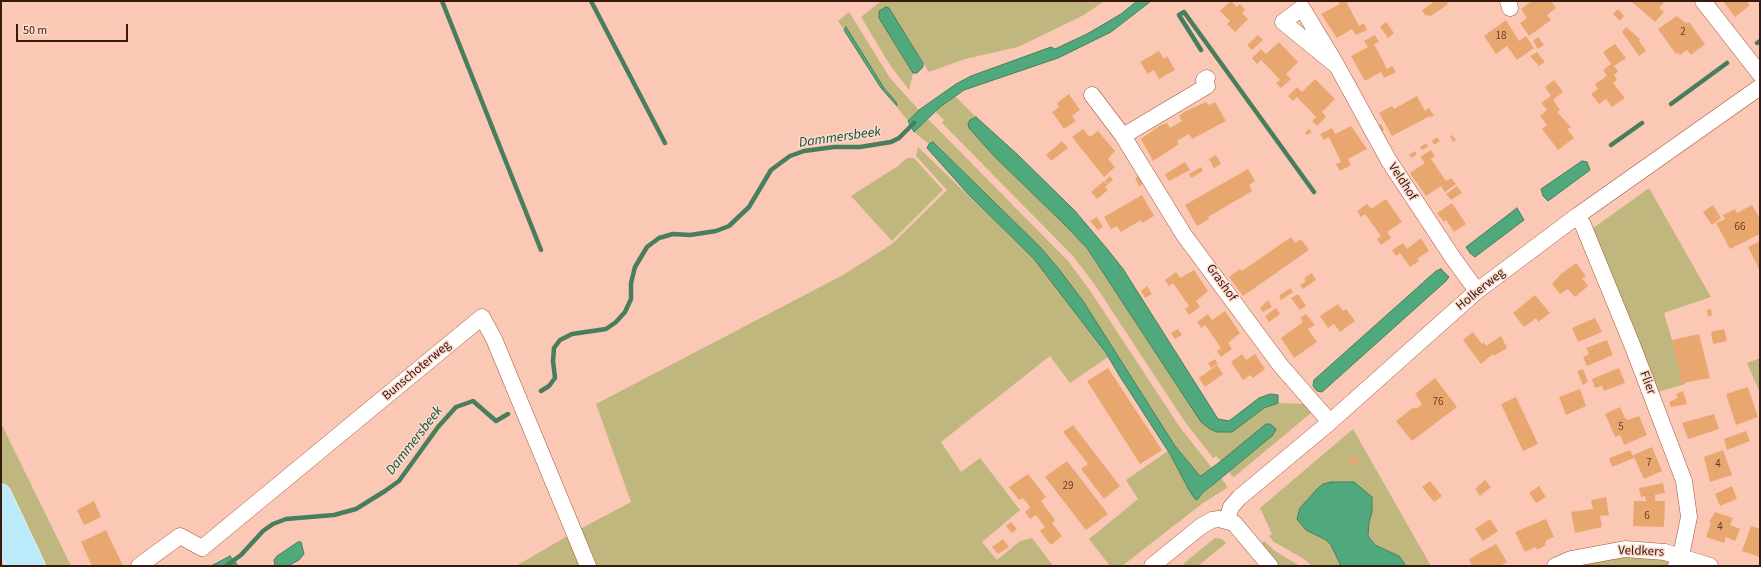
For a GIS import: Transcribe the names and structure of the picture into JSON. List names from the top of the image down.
{
  "streets": {
    "street": [
      "Veldhof",
      "Grashof",
      "Holkerweg",
      "Bunschoterweg",
      "Flier",
      "Veldkers"
    ]
  },
  "crossings": [
    ["Veldhof", "Holkerweg"],
    ["Grashof", "Holkerweg"],
    ["Holkerweg", "Flier"],
    ["Flier", "Veldkers"]
  ],
  "water": ["Dammersbeek"],
  "house_numbers": [
    "2",
    "18",
    "66",
    "76",
    "5",
    "7",
    "4",
    "29",
    "6",
    "4"
  ],
  "scale_bar": "50 m"
}
